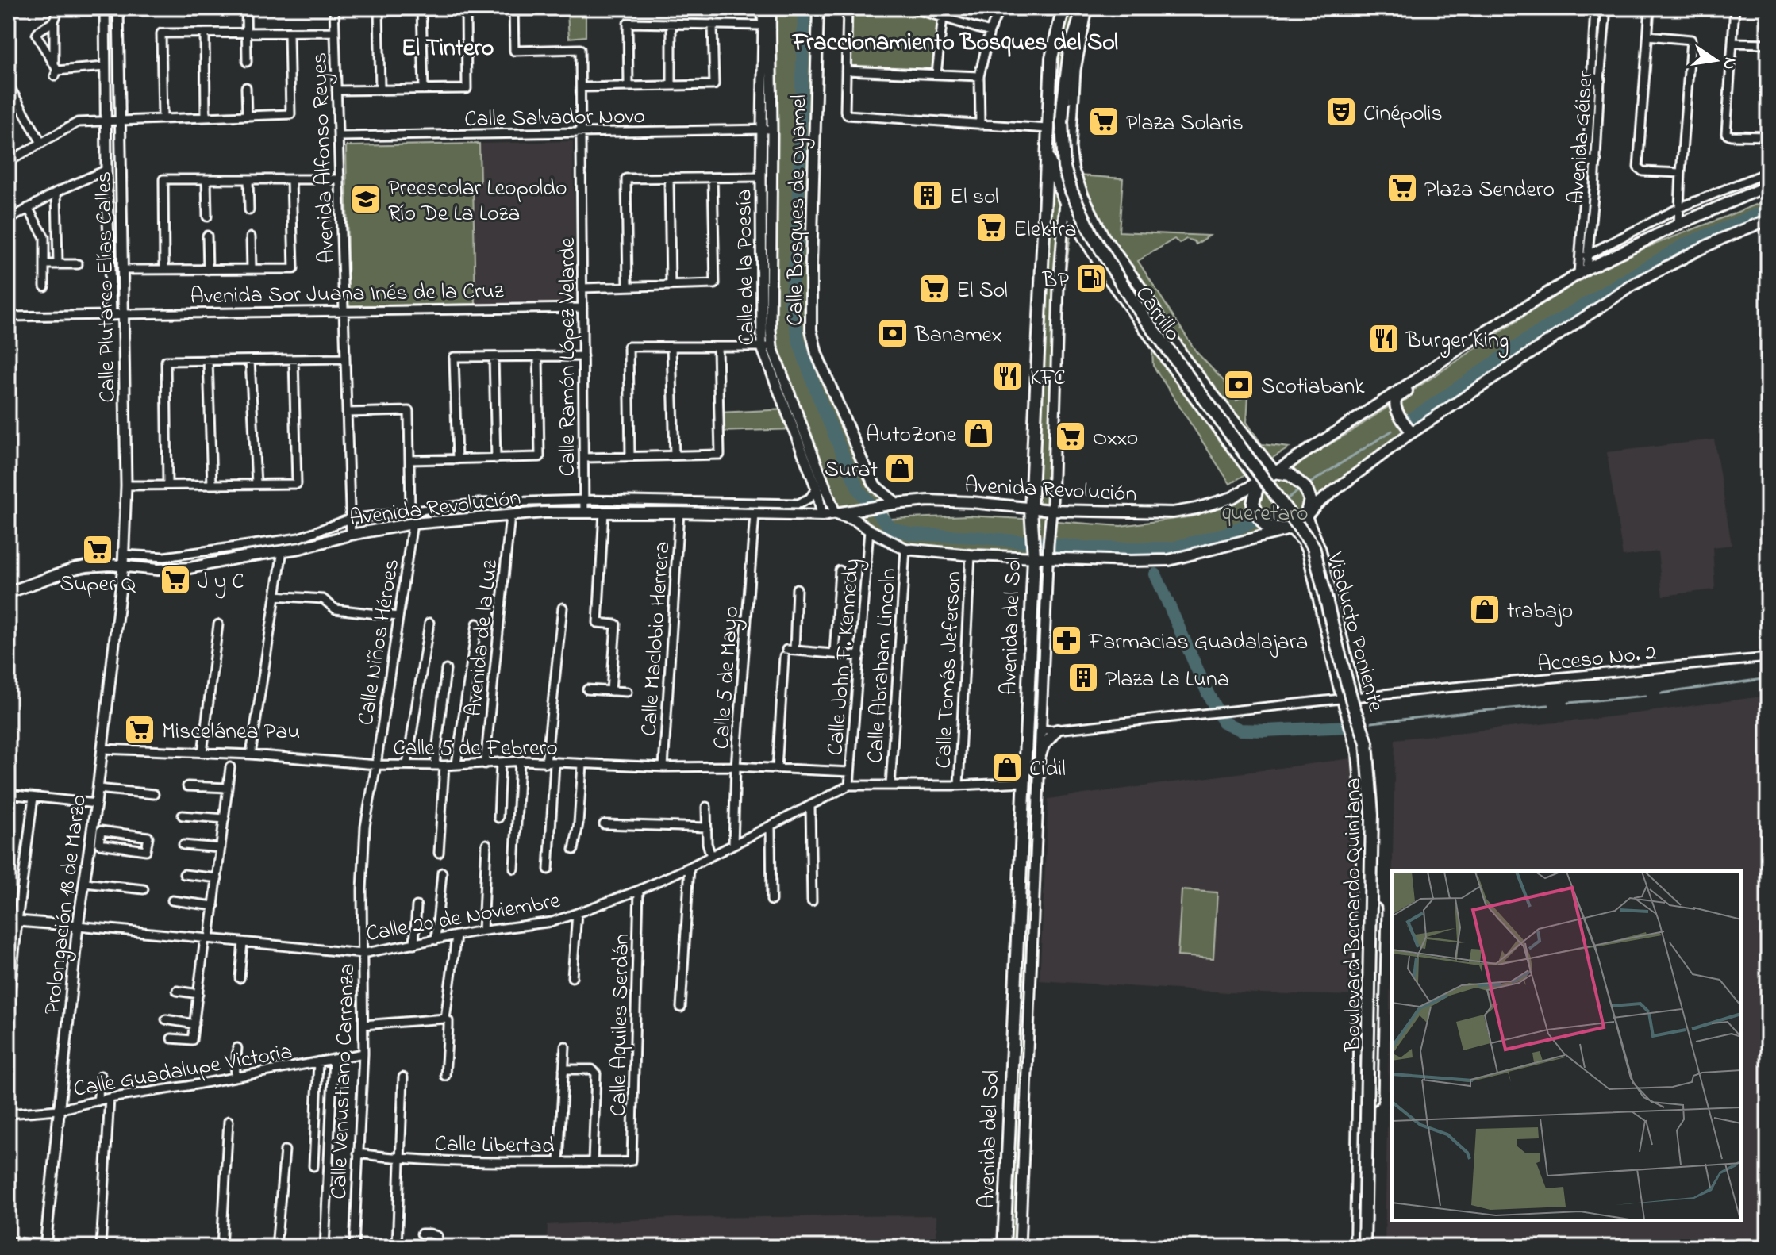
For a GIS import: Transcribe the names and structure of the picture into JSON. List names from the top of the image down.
{
  "streets": {
    "main road": [
      "Calle Bosques de Oyamel",
      "Carrillo",
      "Avenida Revolución",
      "Avenida del Sol",
      "Viaducto Poniente",
      "Boulevard Bernardo Quintana"
    ],
    "street": [
      "Calle Salvador Novo",
      "Avenida Géiser",
      "Avenida Alfonso Reyes",
      "Calle de la Poesía",
      "Calle Plutarco Elías Calles",
      "Avenida Sor Juana Inés de la Cruz",
      "Calle Ramón López Velarde",
      "Avenida de la Luz",
      "Calle Maclobio Herrera",
      "Calle Niños Héroes",
      "Calle John F. Kennedy",
      "Acceso No. 2",
      "Calle Abraham Lincoln",
      "Calle Tomás Jeferson",
      "Calle 5 de Mayo",
      "Calle 5 de Febrero",
      "Prolongación 18 de Marzo",
      "Calle 20 de Noviembre",
      "Calle Aquiles Serdán",
      "Calle Guadalupe Victoria",
      "Calle Venustiano Carranza",
      "Calle Libertad"
    ]
  },
  "crossings": [
    ["Calle Salvador Novo", "Avenida Alfonso Reyes"],
    ["Calle Salvador Novo", "Calle de la Poesía"],
    ["Calle Salvador Novo", "Calle Ramón López Velarde"],
    ["Avenida Alfonso Reyes", "Avenida Sor Juana Inés de la Cruz"],
    ["Avenida Alfonso Reyes", "Avenida Revolución"],
    ["Calle Bosques de Oyamel", "Avenida Revolución"],
    ["Calle de la Poesía", "Avenida Revolución"],
    ["Calle Plutarco Elías Calles", "Avenida Sor Juana Inés de la Cruz"],
    ["Calle Plutarco Elías Calles", "Avenida Revolución"],
    ["Calle Plutarco Elías Calles", "Prolongación 18 de Marzo"],
    ["Avenida Sor Juana Inés de la Cruz", "Calle Ramón López Velarde"],
    ["Carrillo", "Avenida Revolución"],
    ["Carrillo", "Avenida del Sol"],
    ["Carrillo", "Boulevard Bernardo Quintana"],
    ["Calle Ramón López Velarde", "Avenida Revolución"],
    ["Avenida Revolución", "Avenida del Sol"],
    ["Avenida Revolución", "Avenida de la Luz"],
    ["Avenida Revolución", "Calle Maclobio Herrera"],
    ["Avenida Revolución", "Calle Niños Héroes"],
    ["Avenida Revolución", "Calle 5 de Mayo"],
    ["Avenida Revolución", "Prolongación 18 de Marzo"],
    ["Avenida Revolución", "Boulevard Bernardo Quintana"],
    ["Avenida del Sol", "Acceso No. 2"],
    ["Viaducto Poniente", "Boulevard Bernardo Quintana"],
    ["Avenida de la Luz", "Calle 5 de Febrero"],
    ["Calle Maclobio Herrera", "Calle 5 de Febrero"],
    ["Calle Niños Héroes", "Calle 5 de Febrero"],
    ["Calle Niños Héroes", "Calle Venustiano Carranza"],
    ["Calle John F. Kennedy", "Calle 5 de Febrero"],
    ["Calle John F. Kennedy", "Calle 20 de Noviembre"],
    ["Acceso No. 2", "Boulevard Bernardo Quintana"],
    ["Calle 5 de Mayo", "Calle 5 de Febrero"],
    ["Calle 5 de Mayo", "Calle 20 de Noviembre"],
    ["Calle 5 de Febrero", "Prolongación 18 de Marzo"],
    ["Calle 5 de Febrero", "Calle Venustiano Carranza"],
    ["Prolongación 18 de Marzo", "Calle 20 de Noviembre"],
    ["Prolongación 18 de Marzo", "Calle Guadalupe Victoria"],
    ["Calle 20 de Noviembre", "Calle Aquiles Serdán"],
    ["Calle 20 de Noviembre", "Calle Venustiano Carranza"],
    ["Calle Aquiles Serdán", "Calle Libertad"],
    ["Calle Guadalupe Victoria", "Calle Venustiano Carranza"],
    ["Calle Venustiano Carranza", "Calle Libertad"]
  ],
  "districts": ["Fraccionamiento Bosques del Sol", "El Tintero"],
  "parks": ["queretaro"],
  "places": {
    "theatre": ["Cinépolis"],
    "supermarket": [
      "Plaza Solaris",
      "Plaza Sendero",
      "Elektra",
      "El Sol",
      "Oxxo",
      "Super Q",
      "J y C",
      "Miscelánea Pau"
    ],
    "building": ["El sol", "Plaza La Luna"],
    "school or university": ["Preescolar Leopoldo Río De La Loza"],
    "fuel station": ["BP"],
    "bank": ["Banamex", "Scotiabank"],
    "restaurant": ["Burger King", "KFC"],
    "shop": [
      "AutoZone",
      "Surat",
      "trabajo",
      "Cidil"
    ],
    "pharmacy": ["Farmacias Guadalajara"]
  },
  "north": "right"
}
